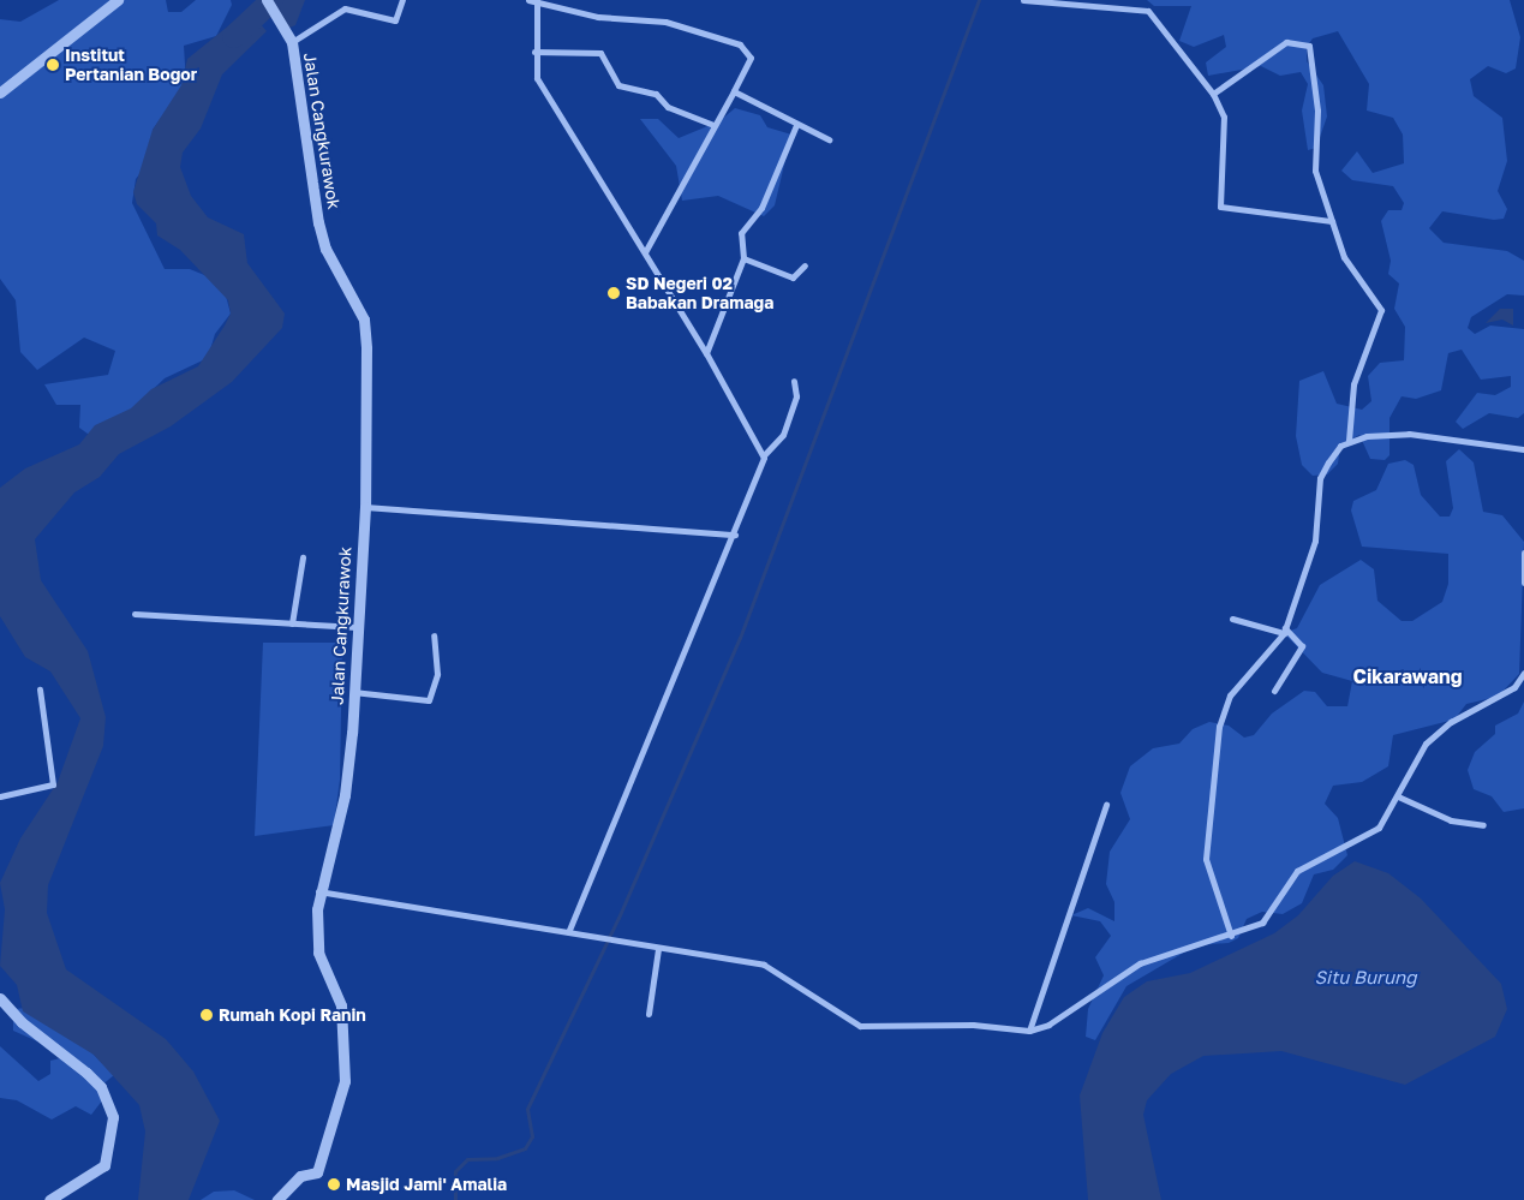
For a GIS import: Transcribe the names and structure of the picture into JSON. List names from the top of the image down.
{
  "streets": {
    "street": ["Jalan Cangkurawok"]
  },
  "districts": ["Cikarawang"],
  "water": ["Situ Burung"],
  "places": [
    "Institut Pertanian Bogor",
    "SD Negeri 02 Babakan Dramaga",
    "Rumah Kopi Ranin",
    "Masjid Jami' Amalia"
  ]
}
